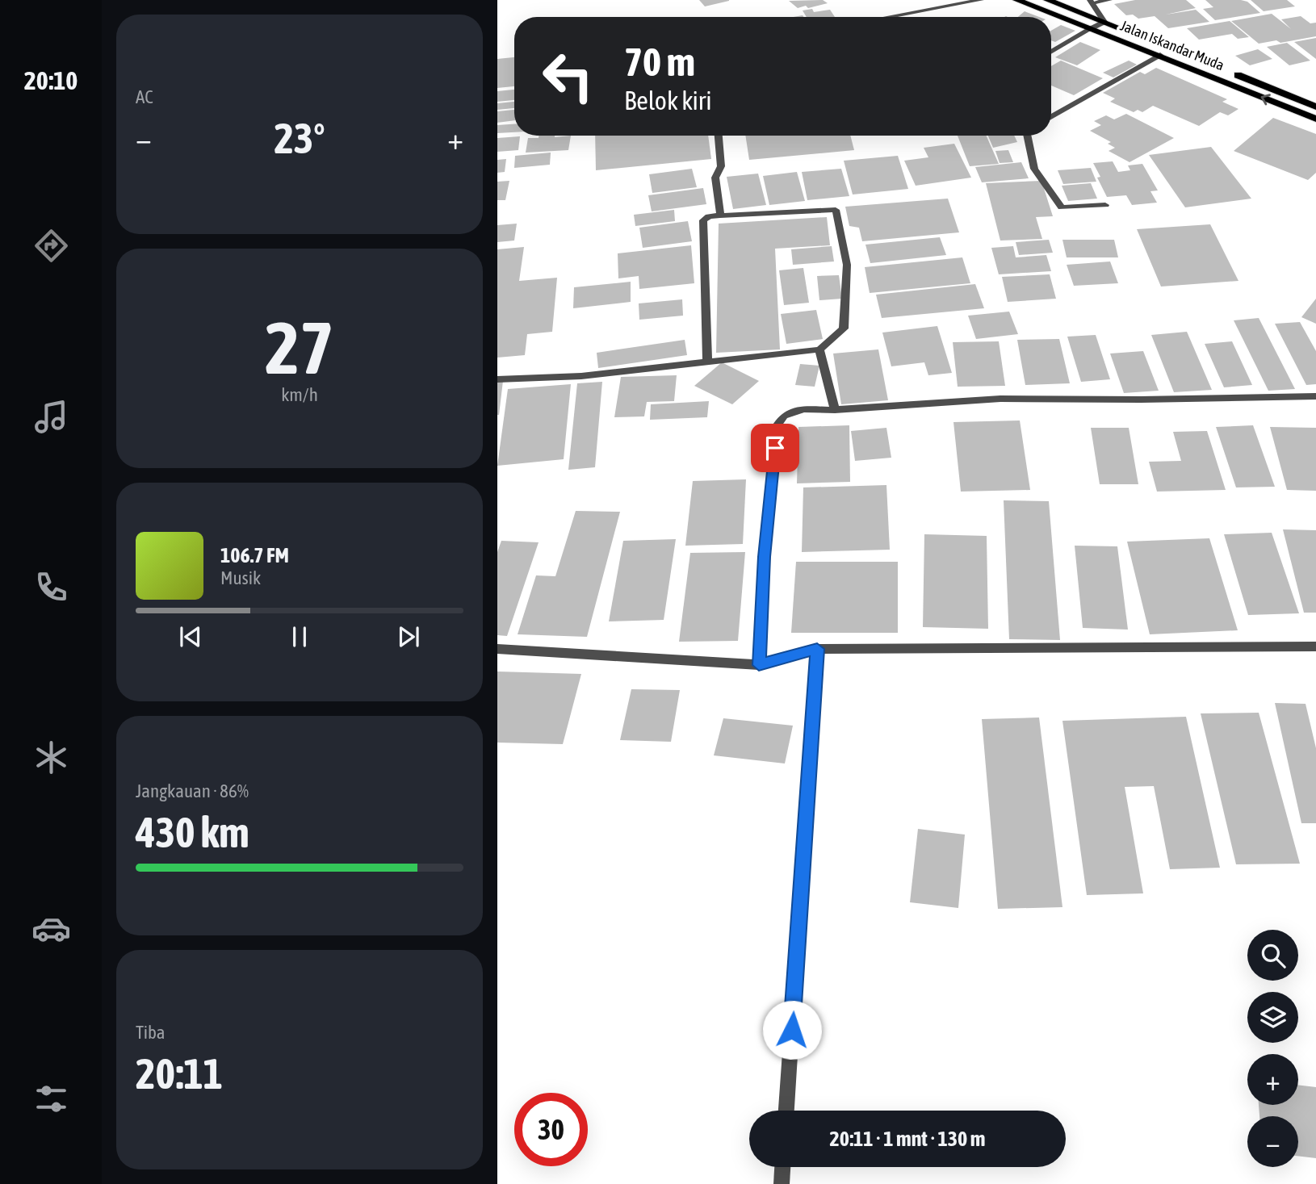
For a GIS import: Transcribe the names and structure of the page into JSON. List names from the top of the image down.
{
  "streets": {
    "highway": ["Jalan Iskandar Muda"]
  },
  "page": {
    "tabs": "20:10",
    "tile": [
      "AC",
      ["27", "km/h"],
      ["Jangkauan · 86%", "430 km"],
      ["Tiba", "20:11"]
    ],
    "turn": ["70 m", "Belok kiri"],
    "heat": ["−", "23°", "+"],
    "song": ["106.7 FM", "Musik"],
    "map_buttons": ["+", "−"],
    "limit": "30",
    "trip": "20:11 · 1 mnt · 130 m"
  }
}
